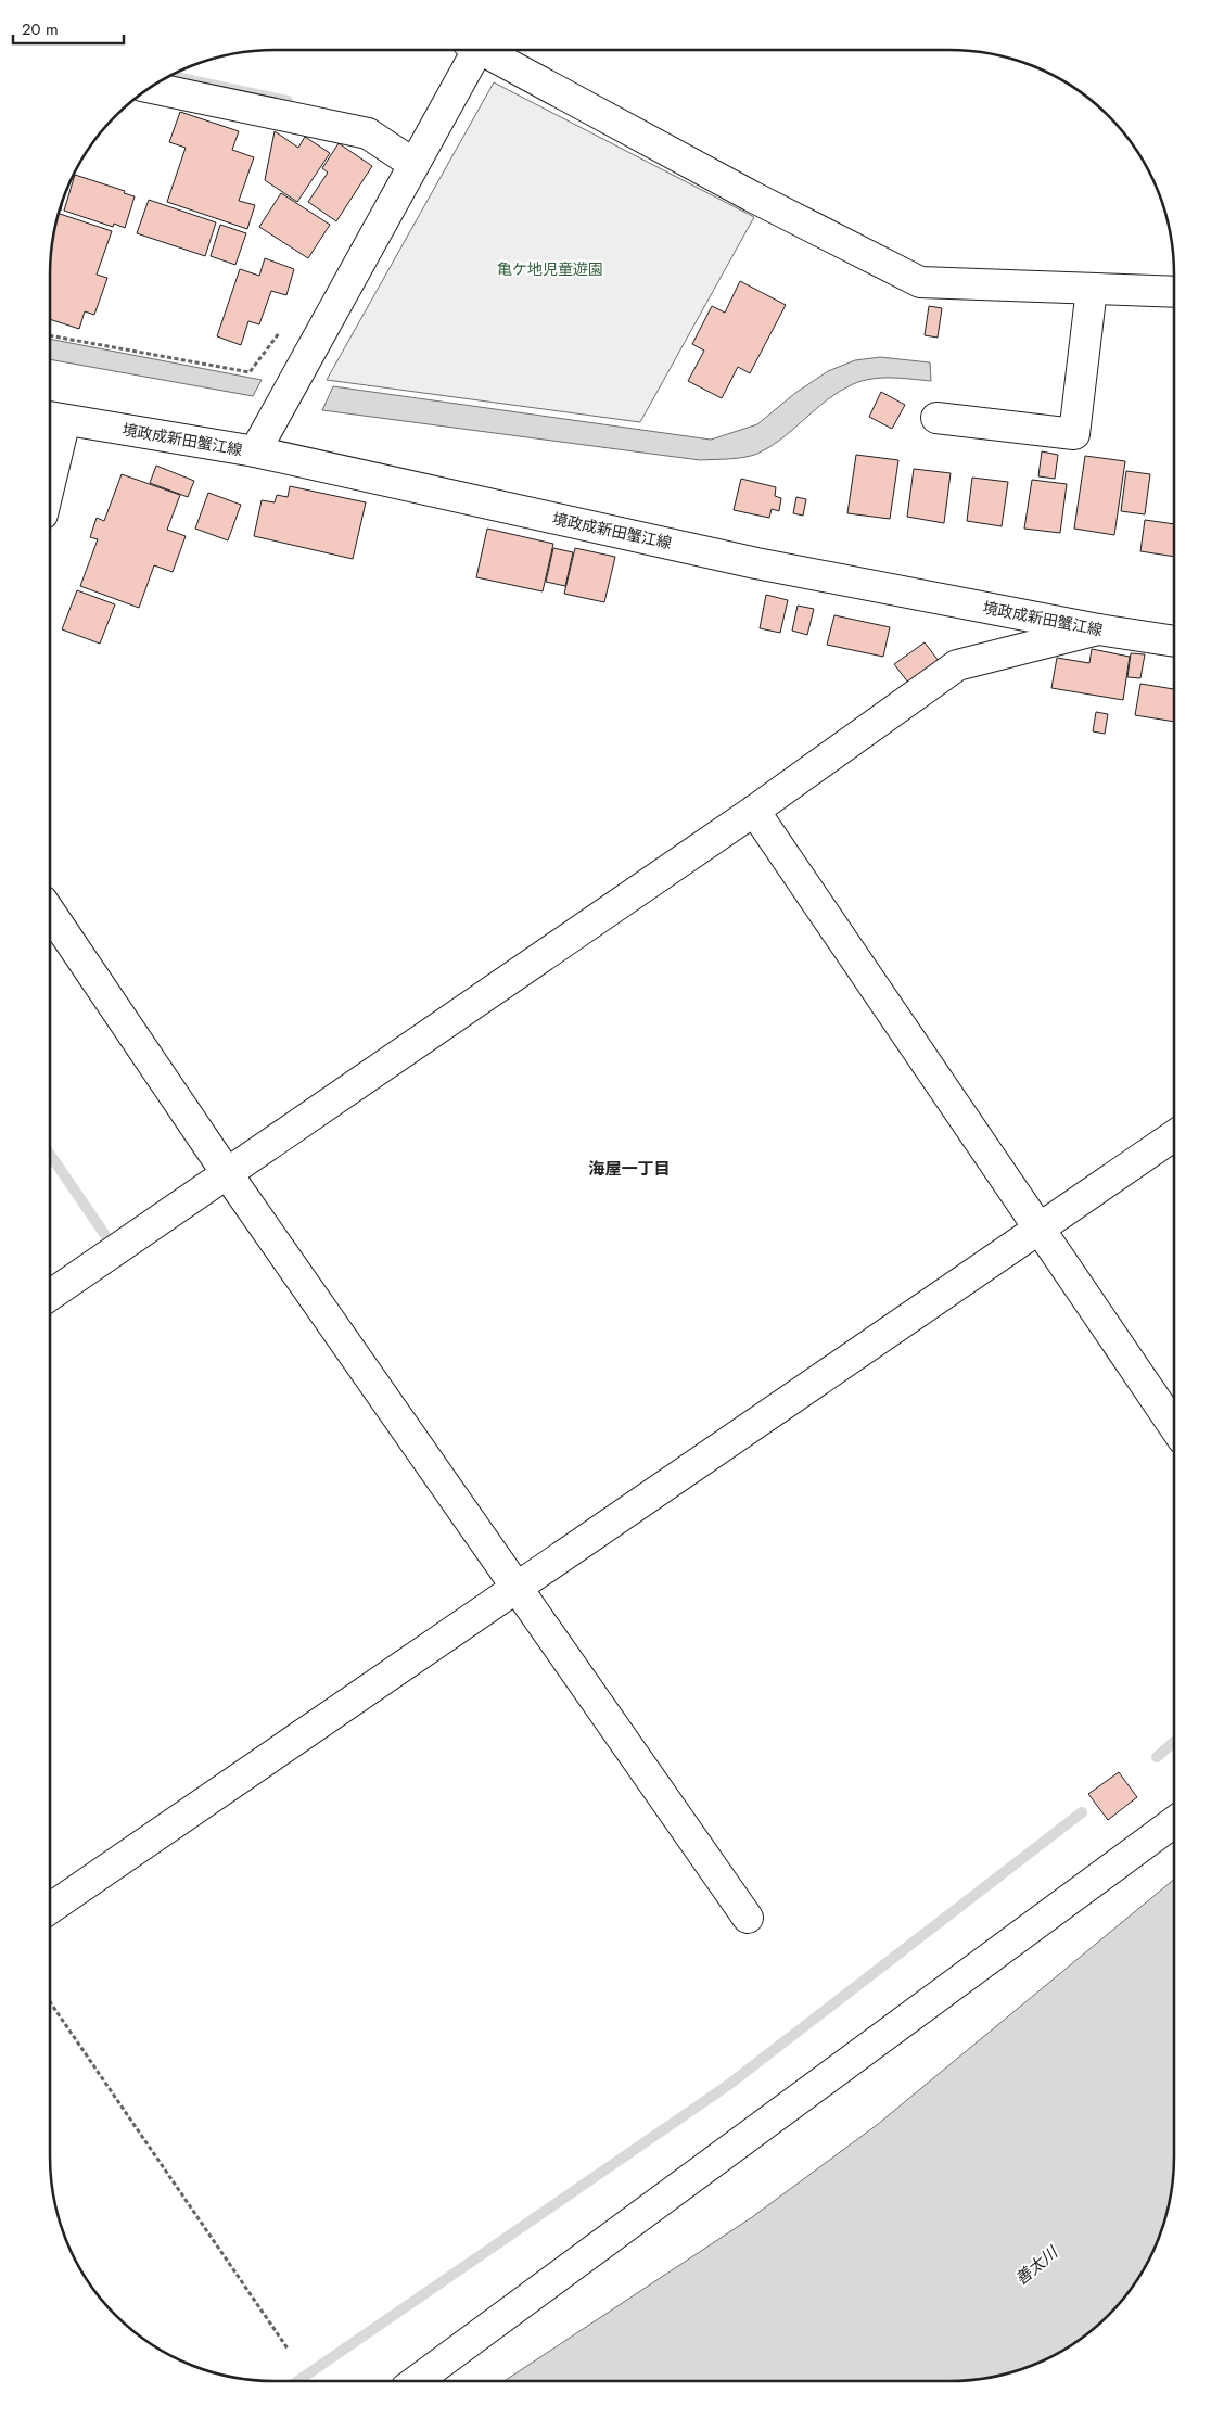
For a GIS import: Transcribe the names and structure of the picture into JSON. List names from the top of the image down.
{
  "streets": {
    "street": ["境政成新田蟹江線"]
  },
  "districts": ["海屋一丁目"],
  "water": ["善太川"],
  "parks": ["亀ケ地児童遊園"],
  "scale_bar": "20 m"
}
